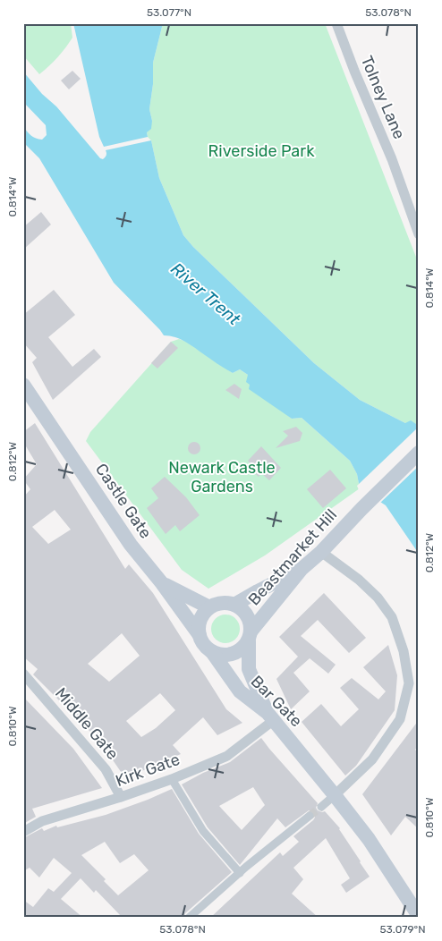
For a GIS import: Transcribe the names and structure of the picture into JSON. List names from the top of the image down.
{
  "streets": {
    "main road": ["Castle Gate", "Beastmarket Hill", "Bar Gate"],
    "street": ["Tolney Lane", "Middle Gate", "Kirk Gate"]
  },
  "crossings": [
    ["Castle Gate", "Beastmarket Hill"],
    ["Castle Gate", "Bar Gate"],
    ["Beastmarket Hill", "Bar Gate"],
    ["Bar Gate", "Kirk Gate"],
    ["Middle Gate", "Kirk Gate"]
  ],
  "water": ["River Trent"],
  "parks": ["Riverside Park", "Newark Castle Gardens"],
  "coordinates": [
    "53.077°N",
    "53.078°N",
    "0.814°W",
    "0.812°W",
    "0.810°W",
    "53.079°N"
  ]
}
